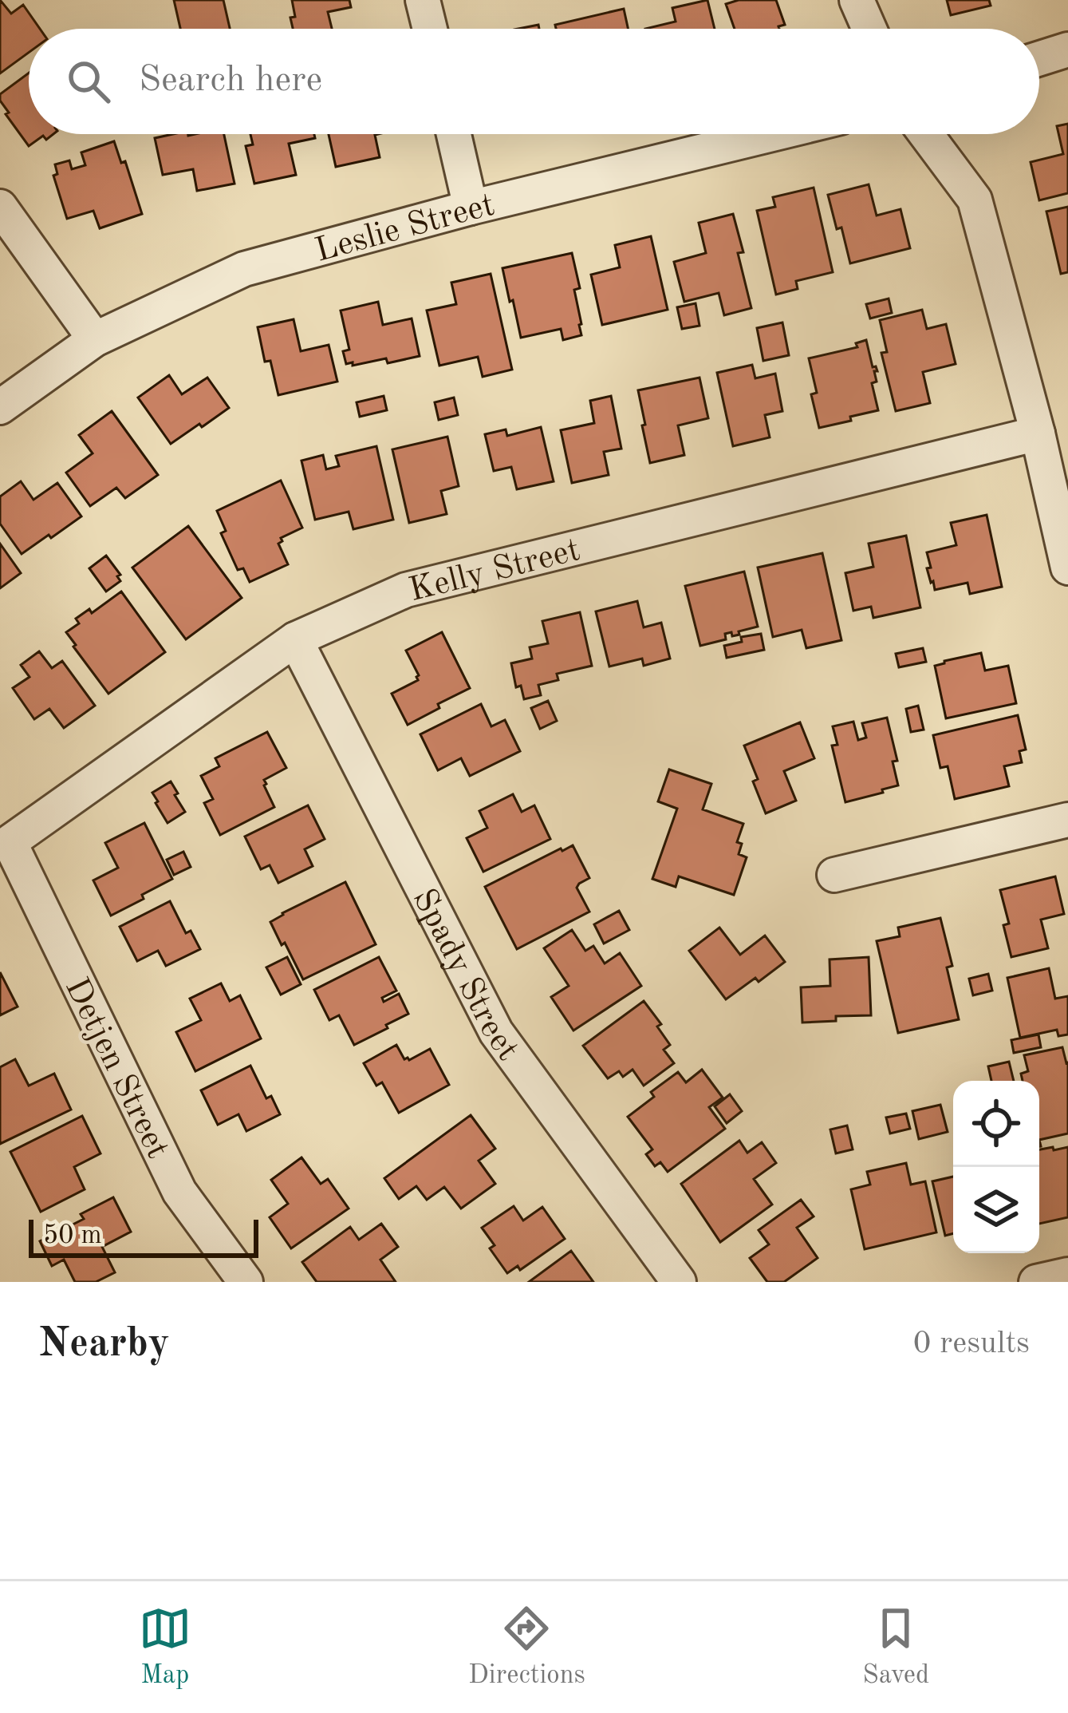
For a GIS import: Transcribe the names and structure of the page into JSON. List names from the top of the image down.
{
  "streets": {
    "street": [
      "Leslie Street",
      "Kelly Street",
      "Spady Street",
      "Detjen Street"
    ]
  },
  "crossings": [
    ["Kelly Street", "Spady Street"],
    ["Kelly Street", "Detjen Street"]
  ],
  "scale_bar": "50 m",
  "page": {
    "search": "Search here",
    "scale": "50 m",
    "heading": ["Nearby", "0 results"],
    "nav": ["Map", "Directions", "Saved"]
  }
}
